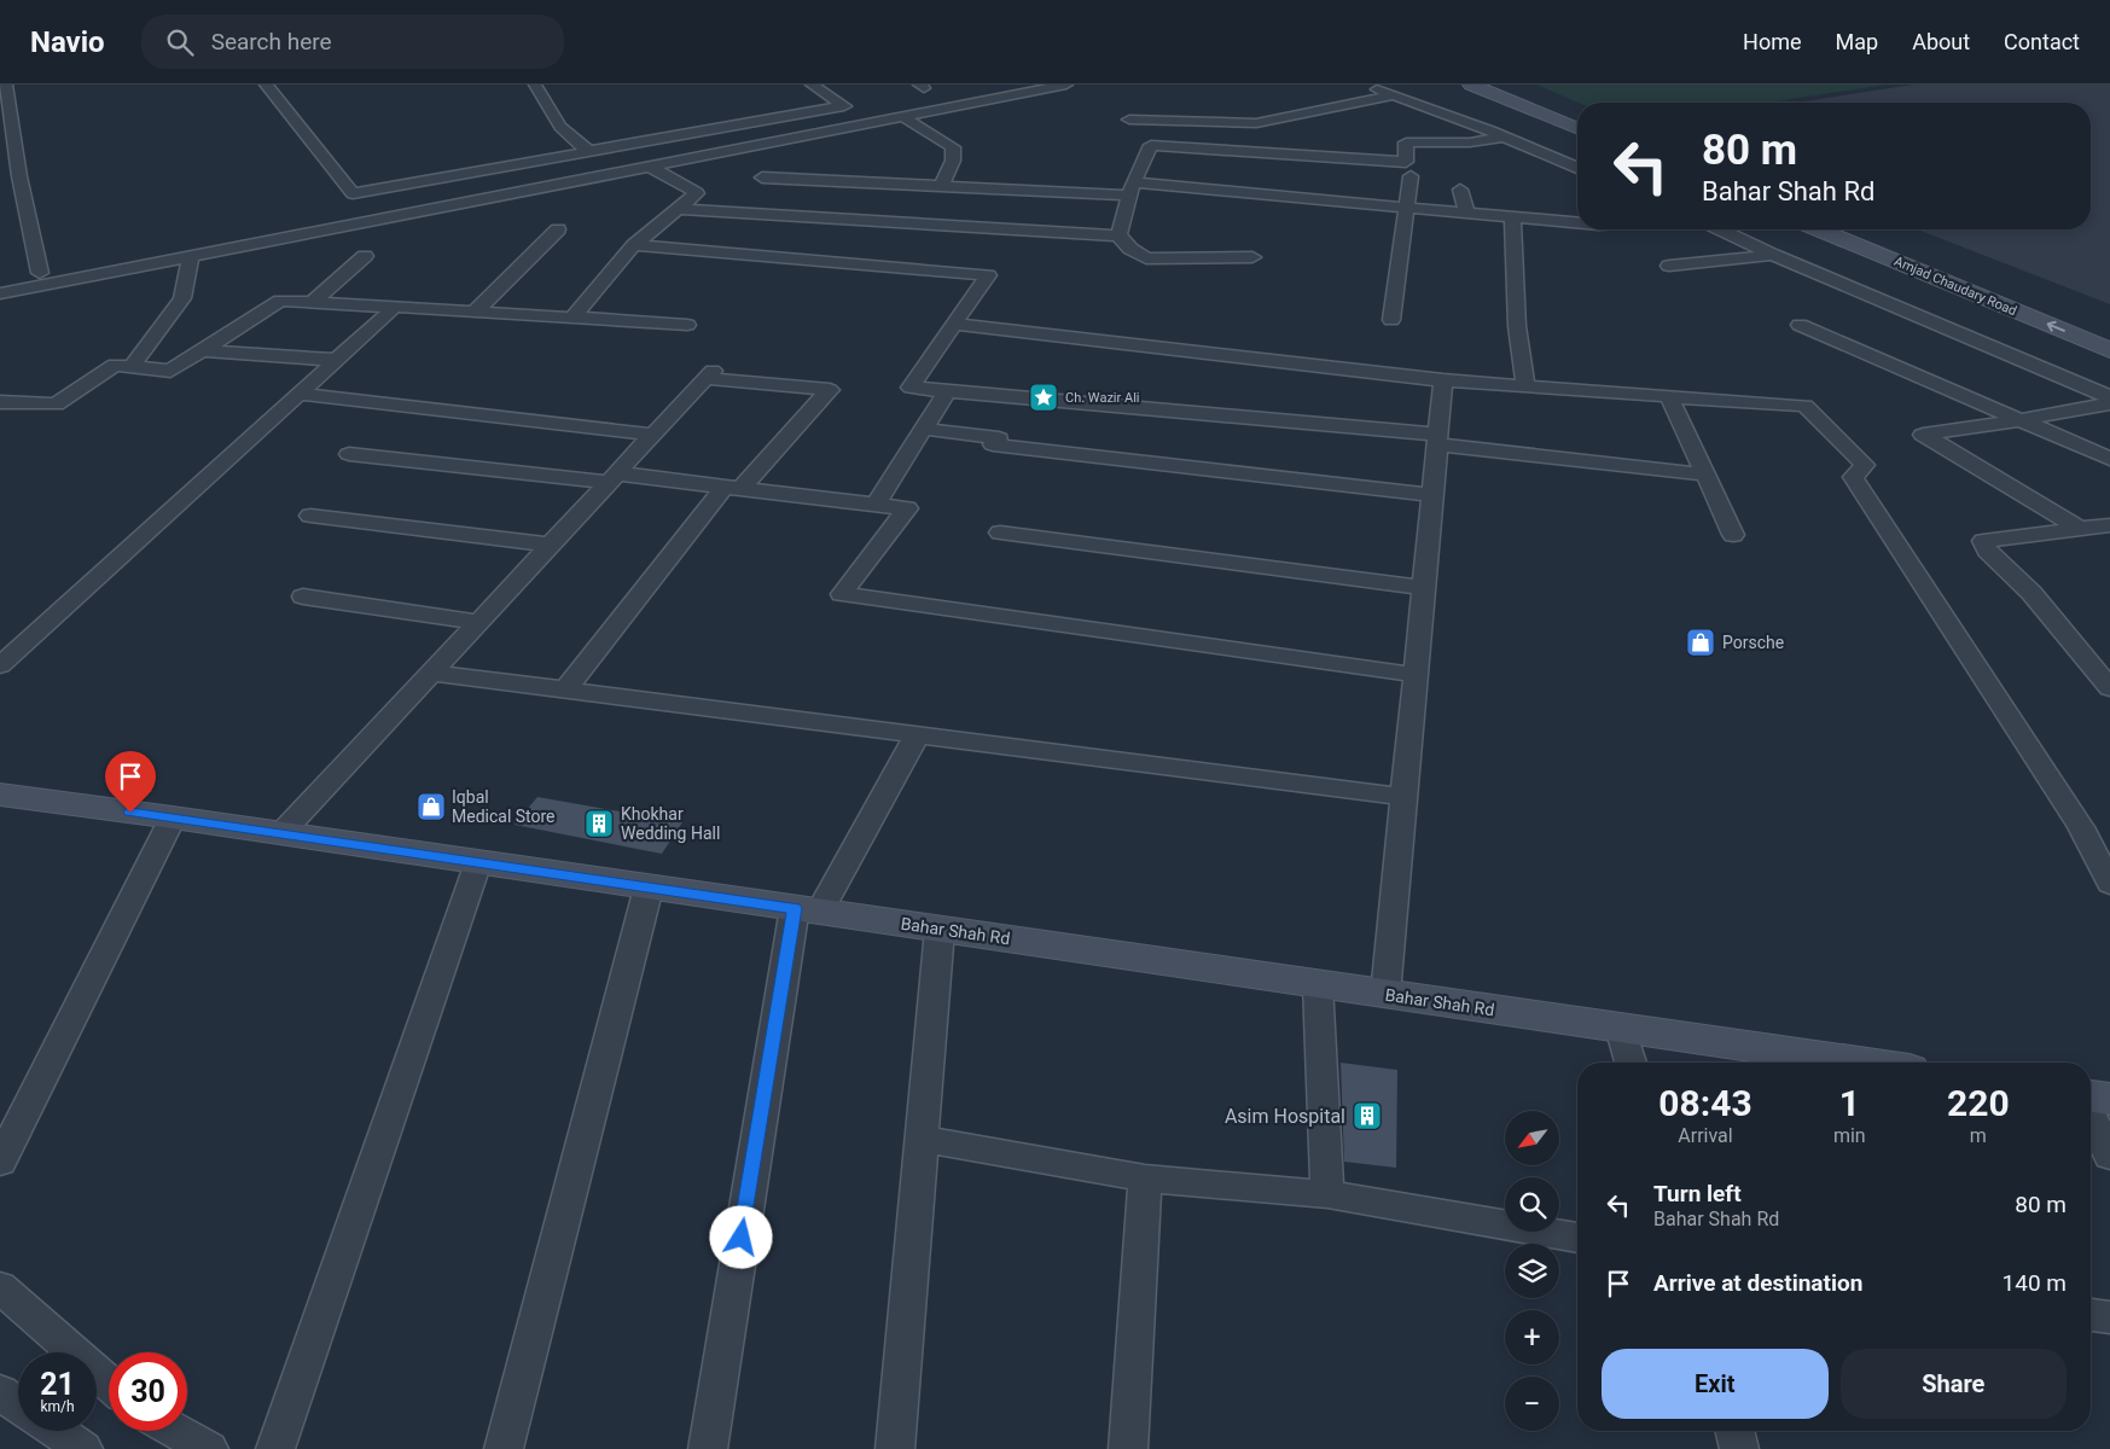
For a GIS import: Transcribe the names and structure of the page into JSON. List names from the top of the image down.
{
  "streets": {
    "main road": ["Amjad Chaudary Road", "Bahar Shah Rd"]
  },
  "places": {
    "place": ["Ch. Wazir Ali"],
    "shop": ["Porsche", "Iqbal Medical Store"],
    "building": ["Khokhar Wedding Hall", "Asim Hospital"]
  },
  "north": "bottom left",
  "page": {
    "header": "Navio",
    "search": "Search here",
    "nav": [
      "Home",
      "Map",
      "About",
      "Contact"
    ],
    "turn": ["80 m", "Bahar Shah Rd"],
    "eta": [
      "08:43",
      "Arrival",
      "1",
      "min",
      "220",
      "m"
    ],
    "map_buttons": ["+", "−"],
    "list": [
      {
        "name": "Turn left",
        "note": "Bahar Shah Rd",
        "value": "80 m"
      },
      {
        "name": "Arrive at destination",
        "value": "140 m"
      }
    ],
    "buttons": ["Exit", "Share"],
    "speed": "21 km/h",
    "limit": "30"
  }
}
